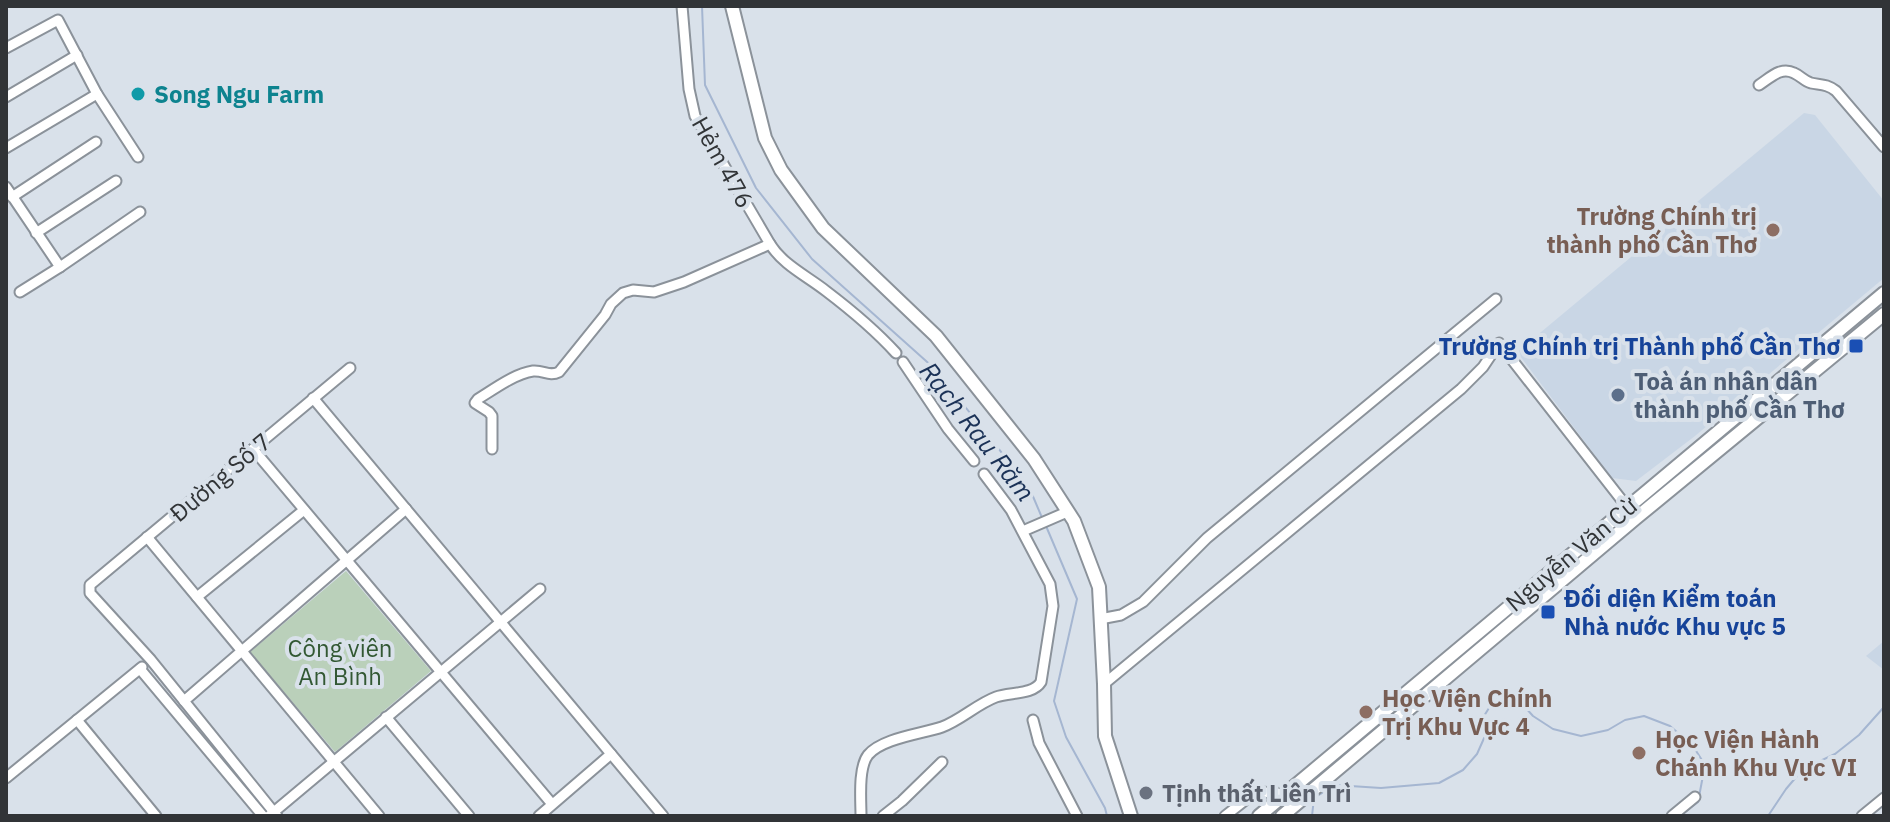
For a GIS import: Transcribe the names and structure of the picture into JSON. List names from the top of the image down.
{
  "streets": {
    "main road": ["Nguyễn Văn Cừ"],
    "street": ["Hẻm 476", "Đường Số 7"]
  },
  "water": ["Rạch Rau Răm"],
  "parks": ["Công viên An Bình"],
  "places": {
    "other": [
      "Song Ngu Farm",
      "Trường Chính trị thành phố Cần Thơ",
      "Toà án nhân dân thành phố Cần Thơ",
      "Học Viện Chính Trị Khu Vực 4",
      "Học Viện Hành Chánh Khu Vực VI",
      "Tịnh thất Liên Trì"
    ],
    "transit": ["Trường Chính trị Thành phố Cần Thơ", "Đối diện Kiểm toán Nhà nước Khu vực 5"]
  }
}
